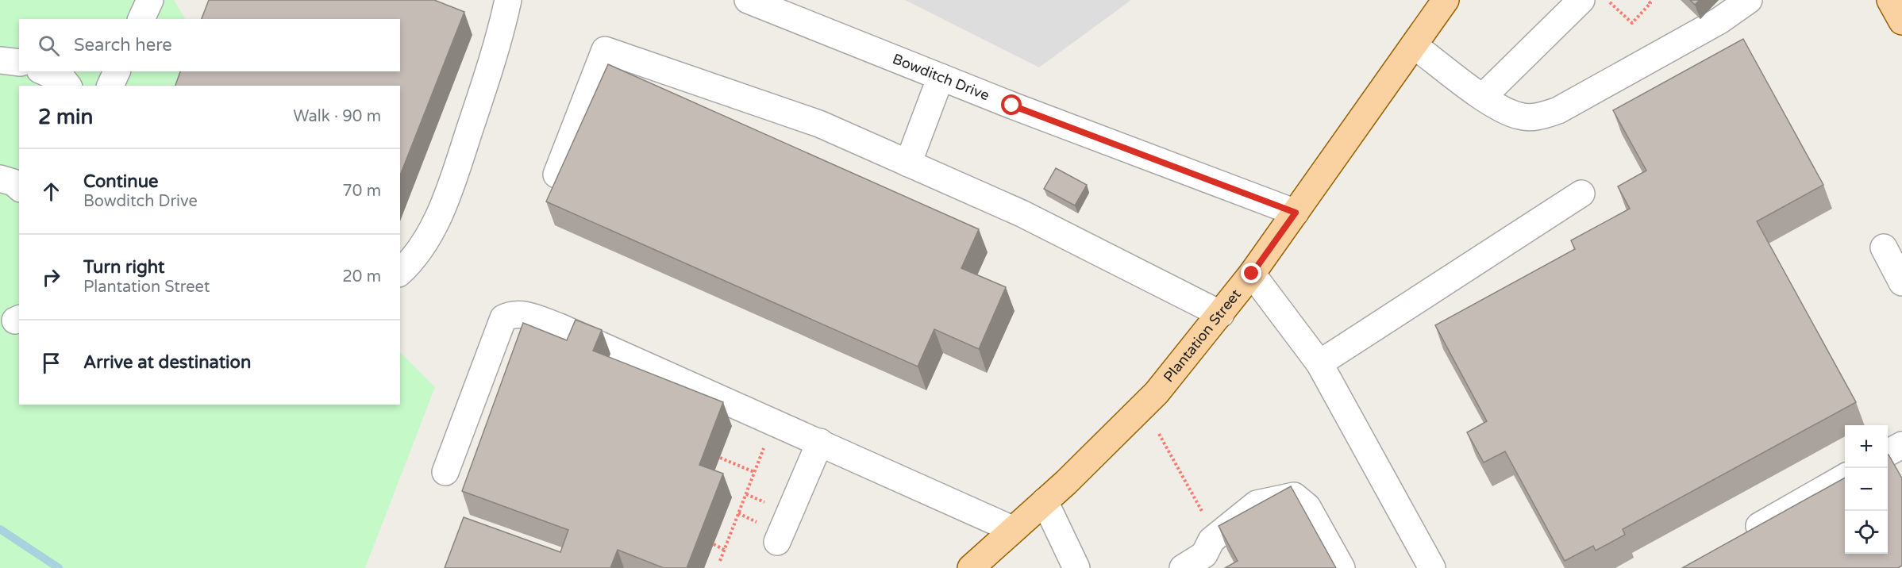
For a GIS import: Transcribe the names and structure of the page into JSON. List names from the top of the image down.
{
  "streets": {
    "main road": ["Plantation Street"],
    "street": ["Bowditch Drive"]
  },
  "crossings": [
    ["Bowditch Drive", "Plantation Street"]
  ],
  "page": {
    "search": "Search here",
    "heading": ["2 min", "Walk · 90 m"],
    "list": [
      ["Continue", "Bowditch Drive", "70 m"],
      ["Turn right", "Plantation Street", "20 m"],
      "Arrive at destination"
    ],
    "map_buttons": ["+", "−"]
  }
}
